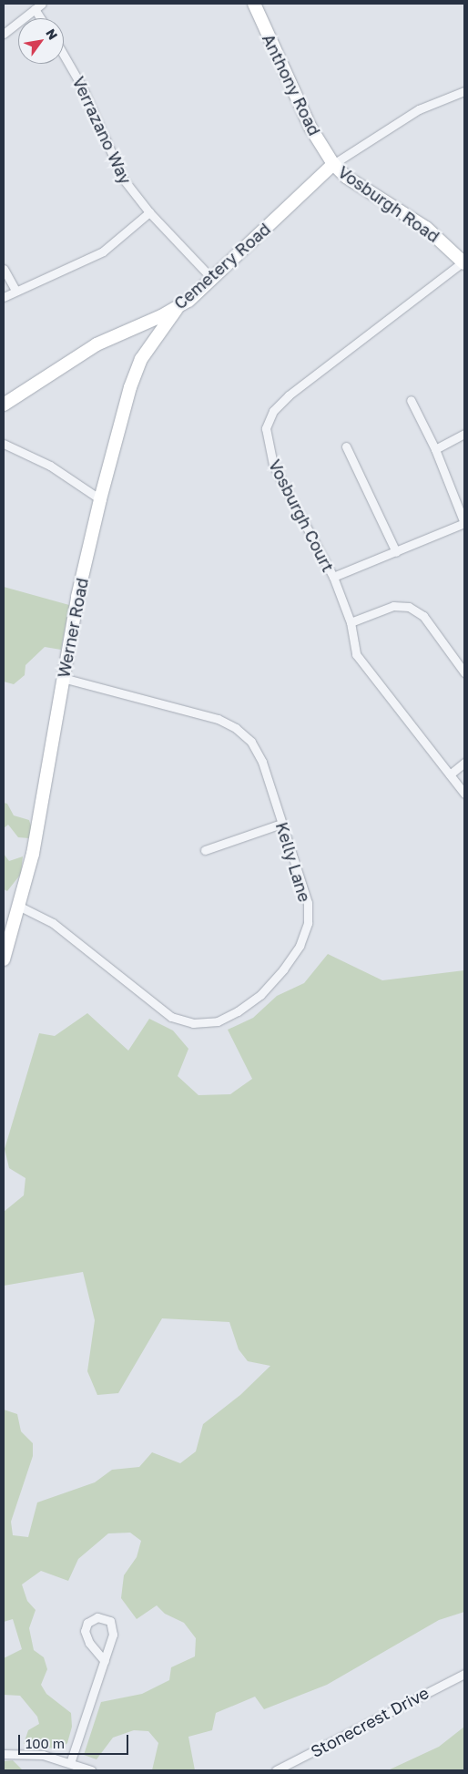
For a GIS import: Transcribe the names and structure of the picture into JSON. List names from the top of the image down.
{
  "streets": {
    "street": [
      "Anthony Road",
      "Verrazano Way",
      "Vosburgh Road",
      "Cemetery Road",
      "Vosburgh Court",
      "Werner Road",
      "Kelly Lane",
      "Stonecrest Drive"
    ]
  },
  "crossings": [
    ["Anthony Road", "Vosburgh Road"],
    ["Anthony Road", "Cemetery Road"],
    ["Verrazano Way", "Cemetery Road"],
    ["Vosburgh Road", "Cemetery Road"],
    ["Vosburgh Road", "Vosburgh Court"],
    ["Cemetery Road", "Werner Road"],
    ["Werner Road", "Kelly Lane"]
  ],
  "scale_bar": "100 m",
  "north": "top right"
}
